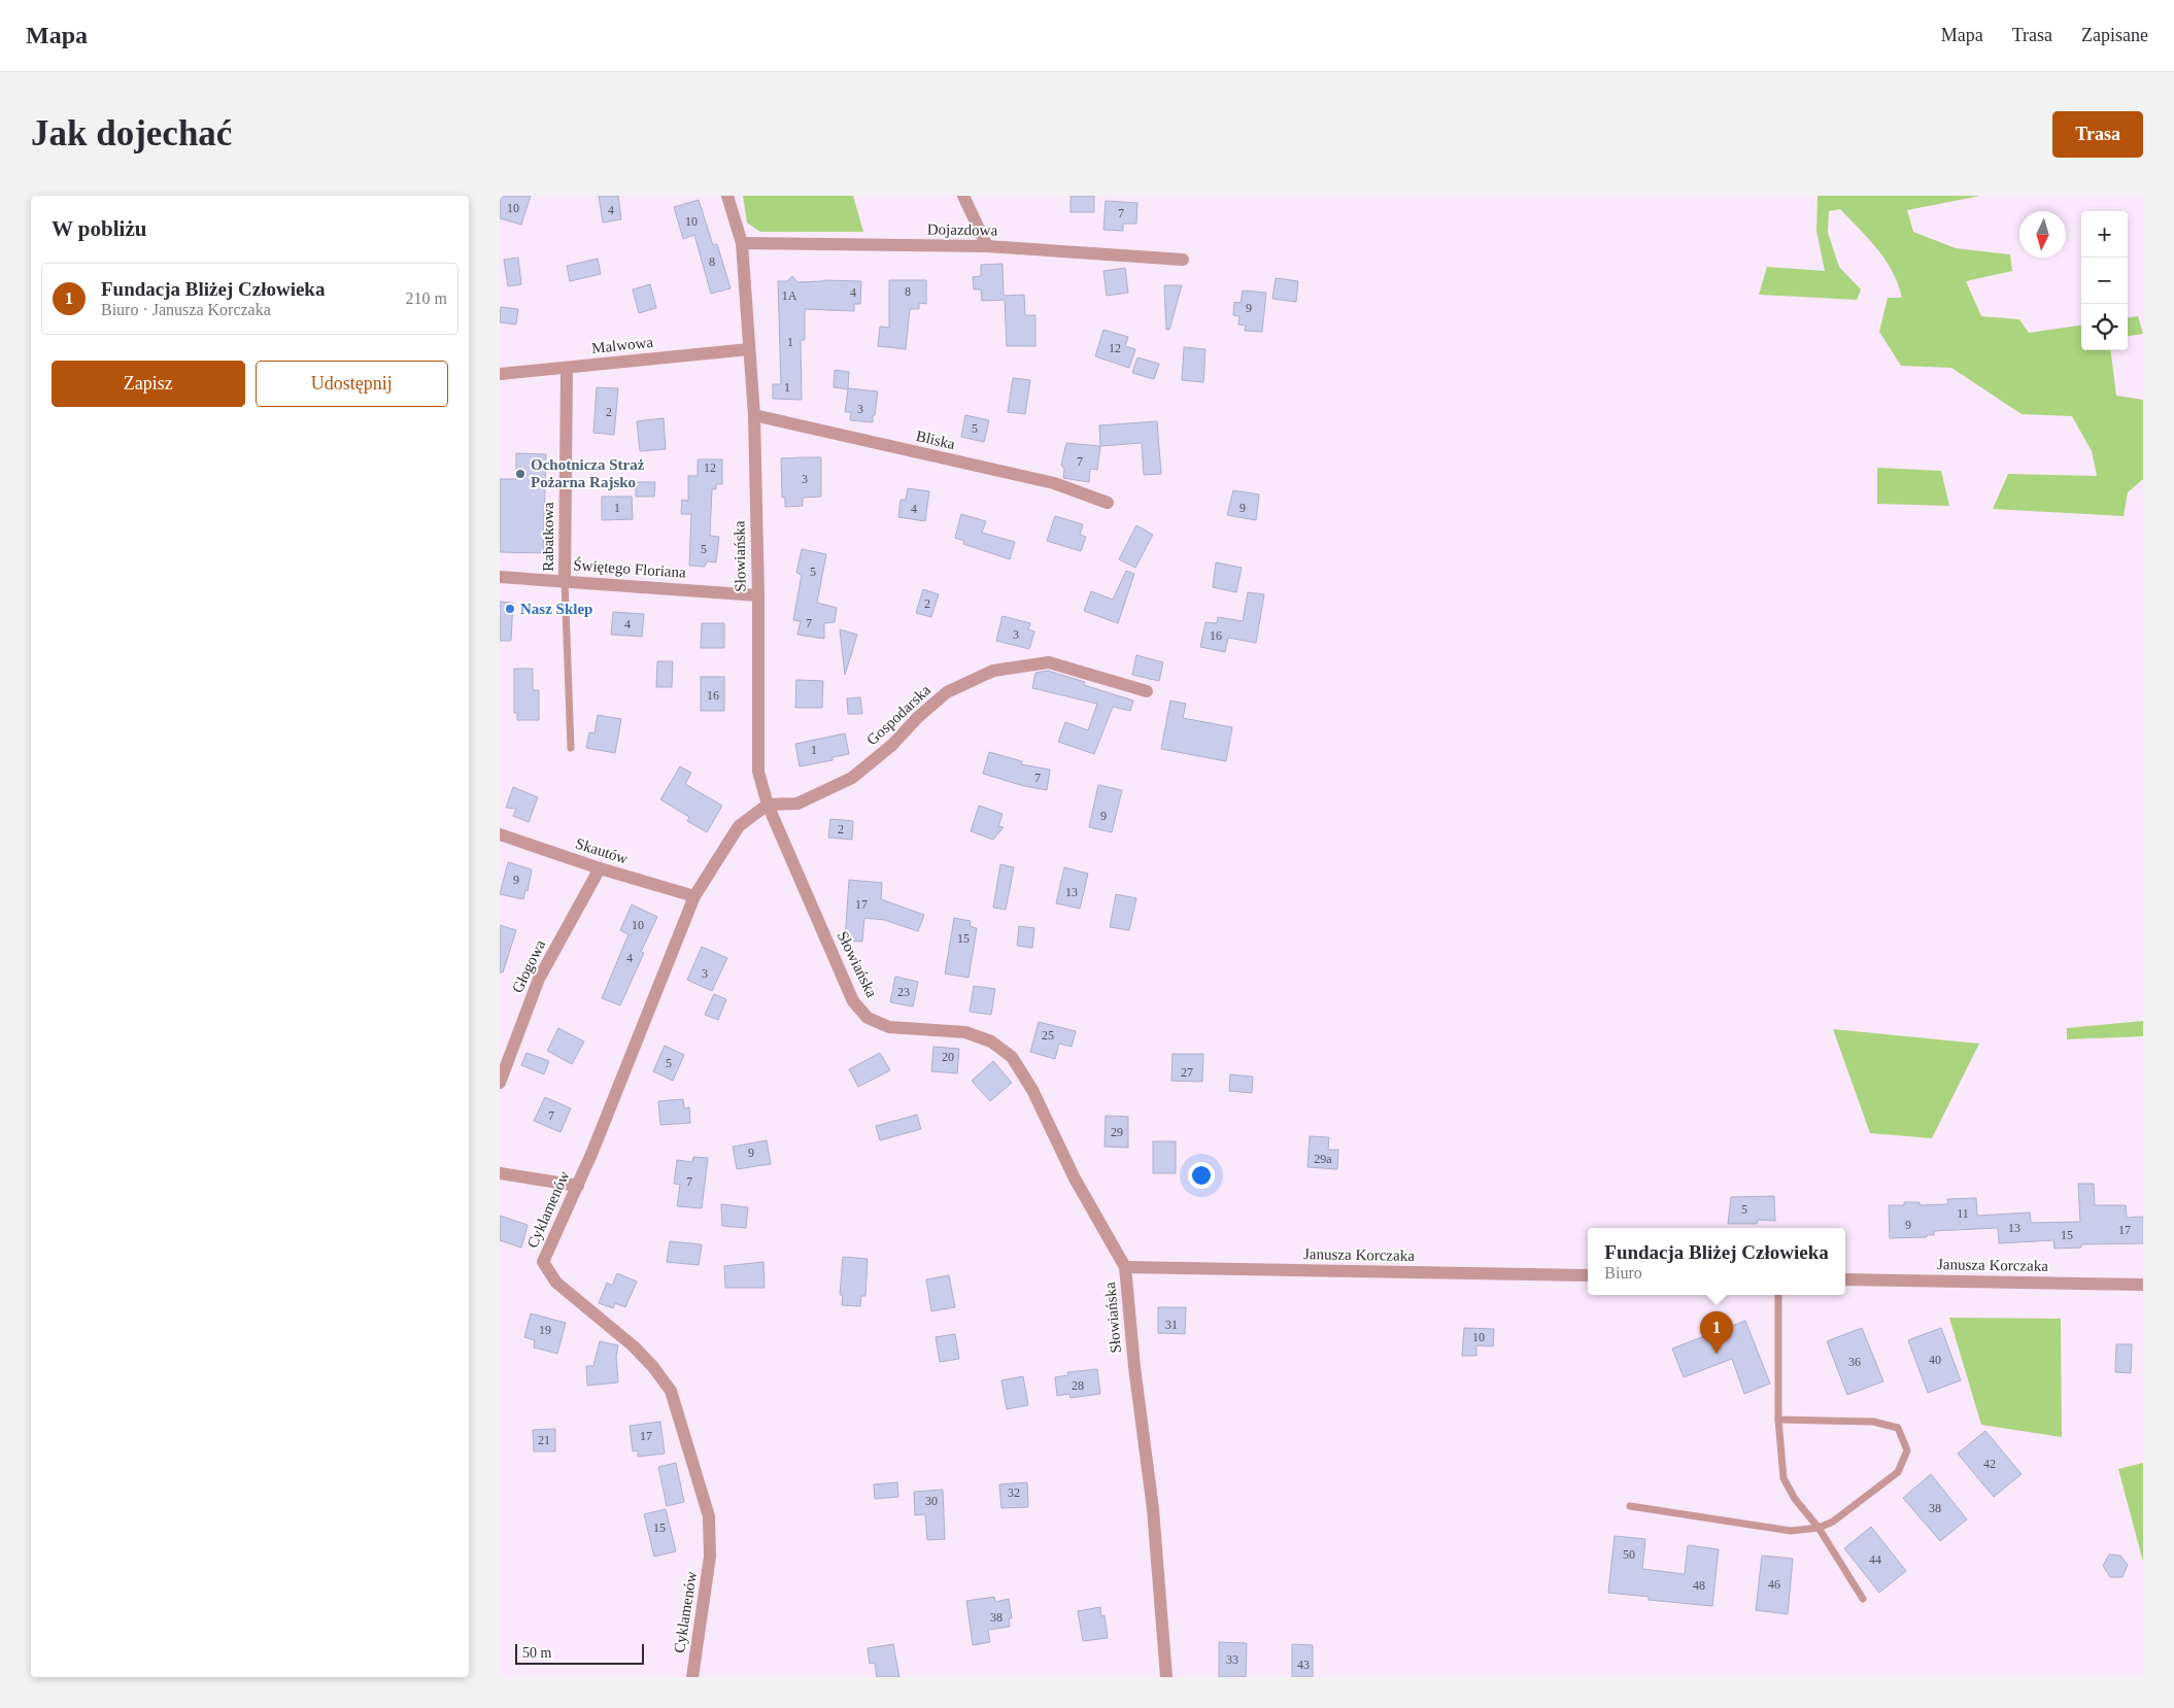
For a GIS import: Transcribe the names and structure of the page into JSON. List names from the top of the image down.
{
  "streets": {
    "street": [
      "Dojazdowa",
      "Malwowa",
      "Bliska",
      "Rabatkowa",
      "Słowiańska",
      "Świętego Floriana",
      "Gospodarska",
      "Skautów",
      "Głogowa",
      "Cyklamenów",
      "Janusza Korczaka"
    ]
  },
  "crossings": [
    ["Dojazdowa", "Słowiańska"],
    ["Malwowa", "Rabatkowa"],
    ["Malwowa", "Słowiańska"],
    ["Bliska", "Słowiańska"],
    ["Rabatkowa", "Świętego Floriana"],
    ["Słowiańska", "Świętego Floriana"],
    ["Słowiańska", "Gospodarska"],
    ["Słowiańska", "Cyklamenów"],
    ["Słowiańska", "Janusza Korczaka"],
    ["Gospodarska", "Cyklamenów"],
    ["Skautów", "Głogowa"],
    ["Skautów", "Cyklamenów"]
  ],
  "places": ["Ochotnicza Straż Pożarna Rajsko", "Nasz Sklep"],
  "house_numbers": [
    "10",
    "4",
    "7",
    "10",
    "8",
    "8",
    "4",
    "1A",
    "9",
    "1",
    "12",
    "1",
    "3",
    "2",
    "5",
    "7",
    "12",
    "3",
    "1",
    "9",
    "4",
    "5",
    "5",
    "2",
    "7",
    "4",
    "3",
    "16",
    "16",
    "1",
    "7",
    "9",
    "2",
    "9",
    "13",
    "17",
    "10",
    "15",
    "4",
    "3",
    "23",
    "25",
    "20",
    "5",
    "27",
    "7",
    "29",
    "9",
    "29a",
    "7",
    "5",
    "11",
    "9",
    "13",
    "17",
    "15",
    "31",
    "19",
    "10",
    "40",
    "36",
    "28",
    "17",
    "21",
    "42",
    "32",
    "30",
    "38",
    "15",
    "50",
    "44",
    "46",
    "48",
    "38",
    "33",
    "43"
  ],
  "scale_bar": "50 m",
  "north": "bottom",
  "page": {
    "header": "Mapa",
    "nav": ["Mapa", "Trasa", "Zapisane"],
    "buttons": [
      "Trasa",
      ["Zapisz", "Udostępnij"]
    ],
    "title": "Jak dojechać",
    "heading": "W pobliżu",
    "map_buttons": ["+", "−"],
    "list": [
      {
        "mark": "1",
        "name": "Fundacja Bliżej Człowieka",
        "note": "Biuro · Janusza Korczaka",
        "value": "210 m"
      }
    ],
    "popup": ["Fundacja Bliżej Człowieka", "Biuro"],
    "pins": "1",
    "scale": "50 m"
  }
}
